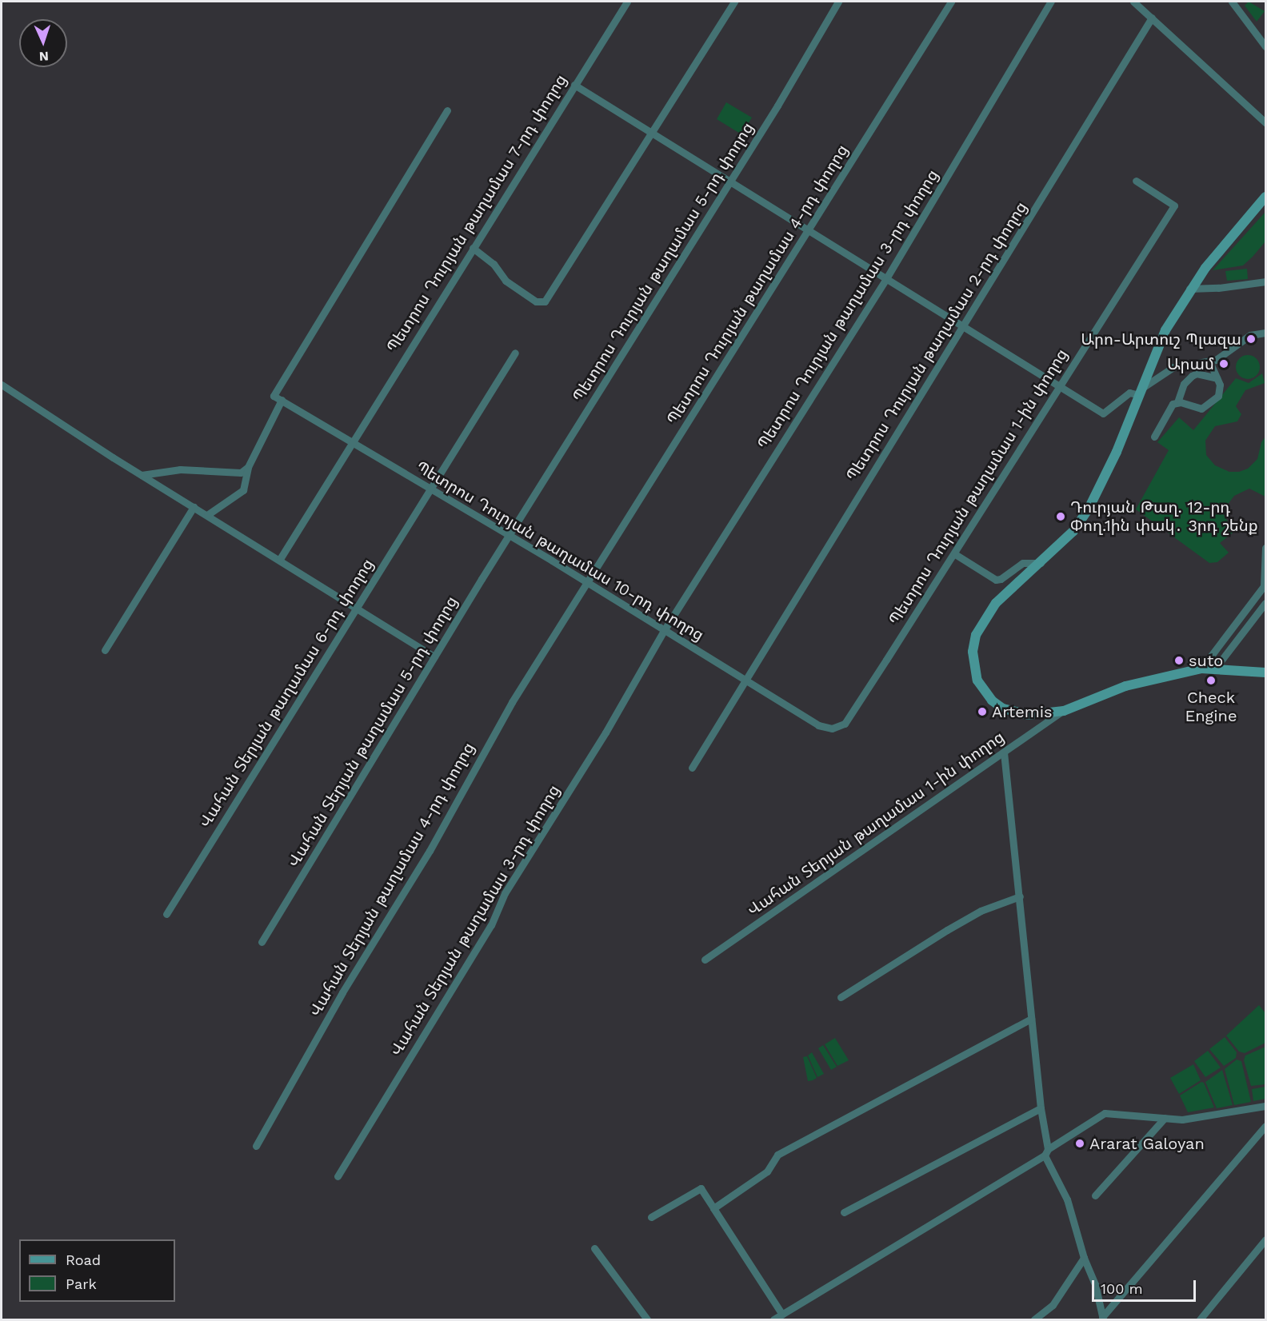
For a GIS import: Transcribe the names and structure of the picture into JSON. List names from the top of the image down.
{
  "streets": {
    "street": [
      "Պետրոս Դուրյան թաղամաս 7-րդ փողոց",
      "Պետրոս Դուրյան թաղամաս 5-րդ փողոց",
      "Պետրոս Դուրյան թաղամաս 4-րդ փողոց",
      "Պետրոս Դուրյան թաղամաս 3-րդ փողոց",
      "Պետրոս Դուրյան թաղամաս 2-րդ փողոց",
      "Պետրոս Դուրյան թաղամաս 1-ին փողոց",
      "Պետրոս Դուրյան թաղամաս 10-րդ փողոց",
      "Վահան Տերյան թաղամաս 6-րդ փողոց",
      "Վահան Տերյան թաղամաս 5-րդ փողոց",
      "Վահան Տերյան թաղամաս 1-ին փողոց",
      "Վահան Տերյան թաղամաս 4-րդ փողոց",
      "Վահան Տերյան թաղամաս 3-րդ փողոց"
    ]
  },
  "crossings": [
    ["Պետրոս Դուրյան թաղամաս 7-րդ փողոց", "Պետրոս Դուրյան թաղամաս 10-րդ փողոց"],
    ["Պետրոս Դուրյան թաղամաս 5-րդ փողոց", "Պետրոս Դուրյան թաղամաս 10-րդ փողոց"],
    ["Պետրոս Դուրյան թաղամաս 5-րդ փողոց", "Վահան Տերյան թաղամաս 5-րդ փողոց"],
    ["Պետրոս Դուրյան թաղամաս 4-րդ փողոց", "Պետրոս Դուրյան թաղամաս 10-րդ փողոց"],
    ["Պետրոս Դուրյան թաղամաս 4-րդ փողոց", "Վահան Տերյան թաղամաս 4-րդ փողոց"],
    ["Պետրոս Դուրյան թաղամաս 3-րդ փողոց", "Պետրոս Դուրյան թաղամաս 10-րդ փողոց"],
    ["Պետրոս Դուրյան թաղամաս 3-րդ փողոց", "Վահան Տերյան թաղամաս 3-րդ փողոց"],
    ["Պետրոս Դուրյան թաղամաս 2-րդ փողոց", "Պետրոս Դուրյան թաղամաս 10-րդ փողոց"],
    ["Պետրոս Դուրյան թաղամաս 1-ին փողոց", "Պետրոս Դուրյան թաղամաս 10-րդ փողոց"],
    ["Պետրոս Դուրյան թաղամաս 10-րդ փողոց", "Վահան Տերյան թաղամաս 6-րդ փողոց"],
    ["Պետրոս Դուրյան թաղամաս 10-րդ փողոց", "Վահան Տերյան թաղամաս 5-րդ փողոց"],
    ["Պետրոս Դուրյան թաղամաս 10-րդ փողոց", "Վահան Տերյան թաղամաս 4-րդ փողոց"],
    ["Պետրոս Դուրյան թաղամաս 10-րդ փողոց", "Վահան Տերյան թաղամաս 3-րդ փողոց"]
  ],
  "places": [
    "Արո-Արտուշ Պլազա",
    "Արամ",
    "Դուրյան Թաղ. 12-րդ Փող.1ին փակ․ 3րդ շենք",
    "suto",
    "Check Engine",
    "Artemis",
    "Ararat Galoyan"
  ],
  "legend": ["Road", "Park"],
  "scale_bar": "100 m",
  "north": "bottom"
}
